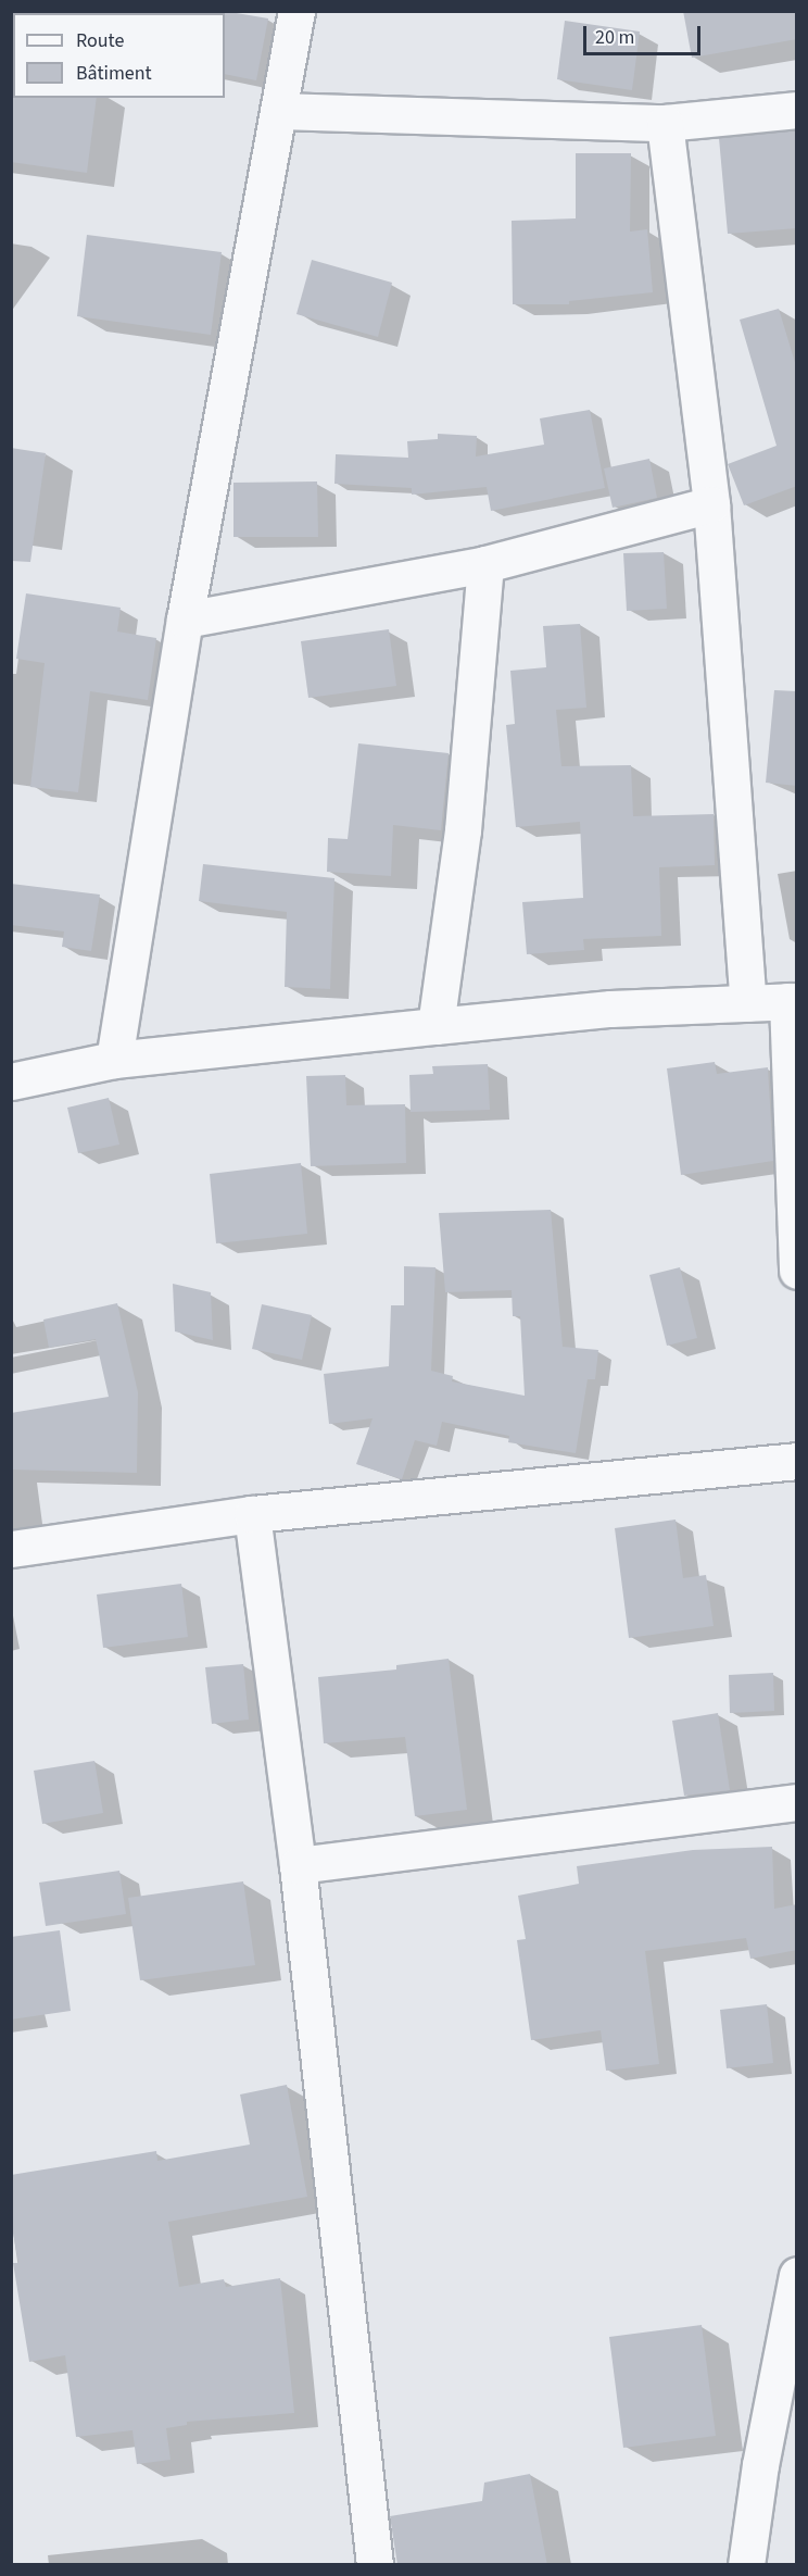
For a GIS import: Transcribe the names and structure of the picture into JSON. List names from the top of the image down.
{
  "legend": ["Route", "Bâtiment"],
  "scale_bar": "20 m"
}
